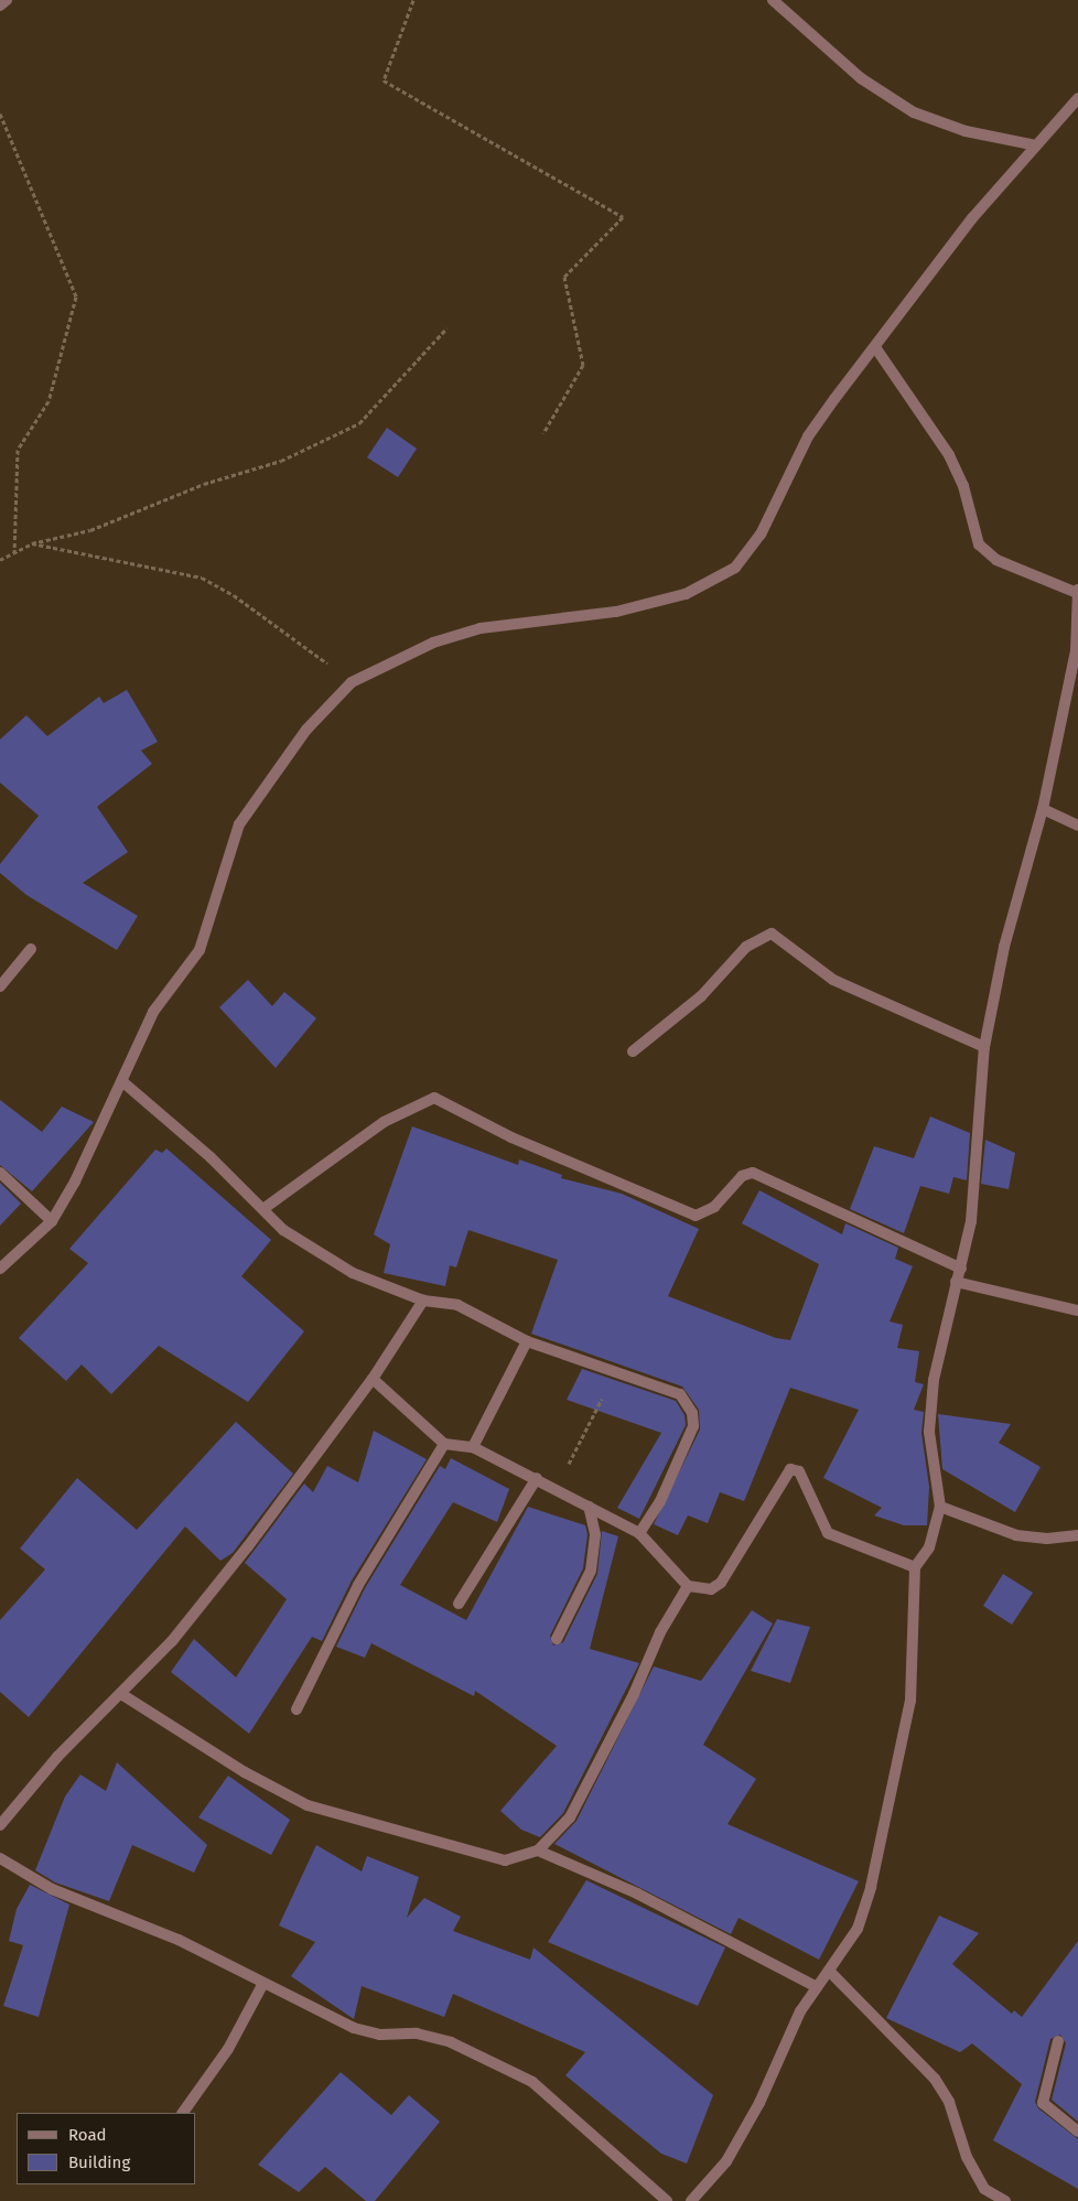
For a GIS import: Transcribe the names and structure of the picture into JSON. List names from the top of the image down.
{
  "legend": ["Road", "Building"]
}
